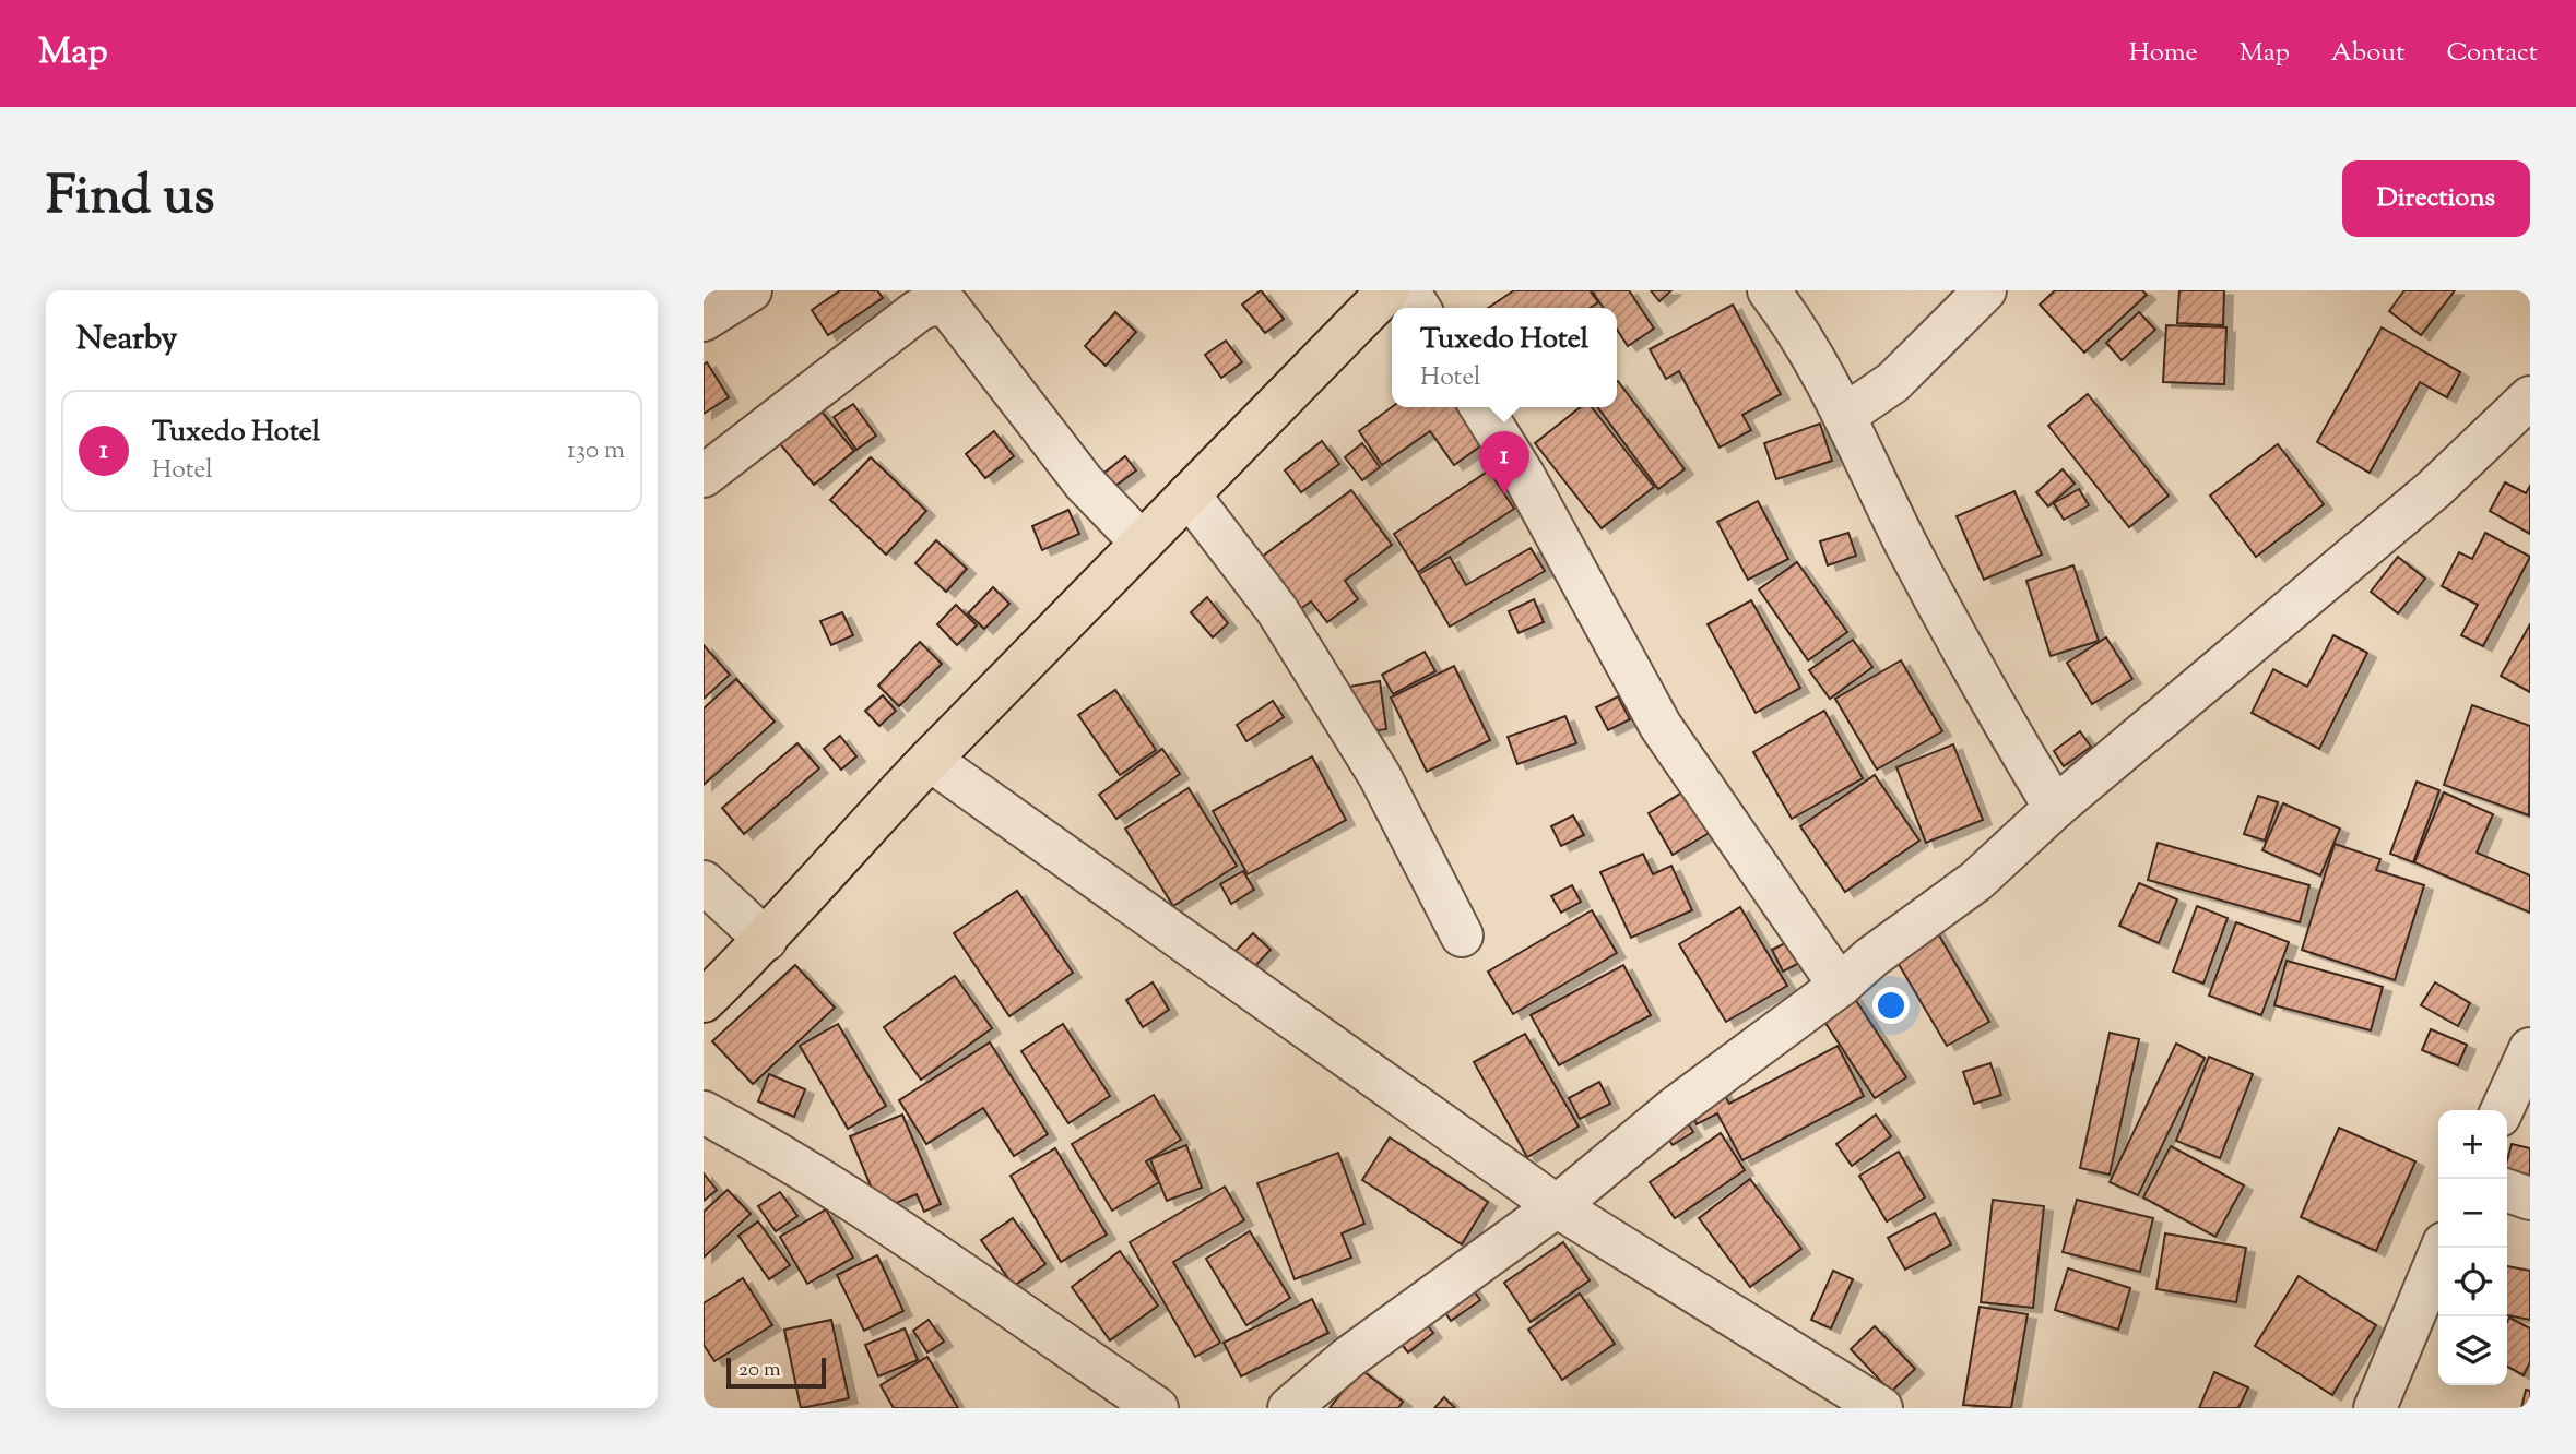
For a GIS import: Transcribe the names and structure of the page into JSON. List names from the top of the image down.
{
  "scale_bar": "20 m",
  "page": {
    "header": "Map",
    "nav": [
      "Home",
      "Map",
      "About",
      "Contact"
    ],
    "title": "Find us",
    "buttons": "Directions",
    "heading": "Nearby",
    "popup": ["Tuxedo Hotel", "Hotel"],
    "list": [
      {
        "mark": "1",
        "name": "Tuxedo Hotel",
        "note": "Hotel",
        "value": "130 m"
      }
    ],
    "pins": "1",
    "map_buttons": ["+", "−"],
    "scale": "20 m"
  }
}
